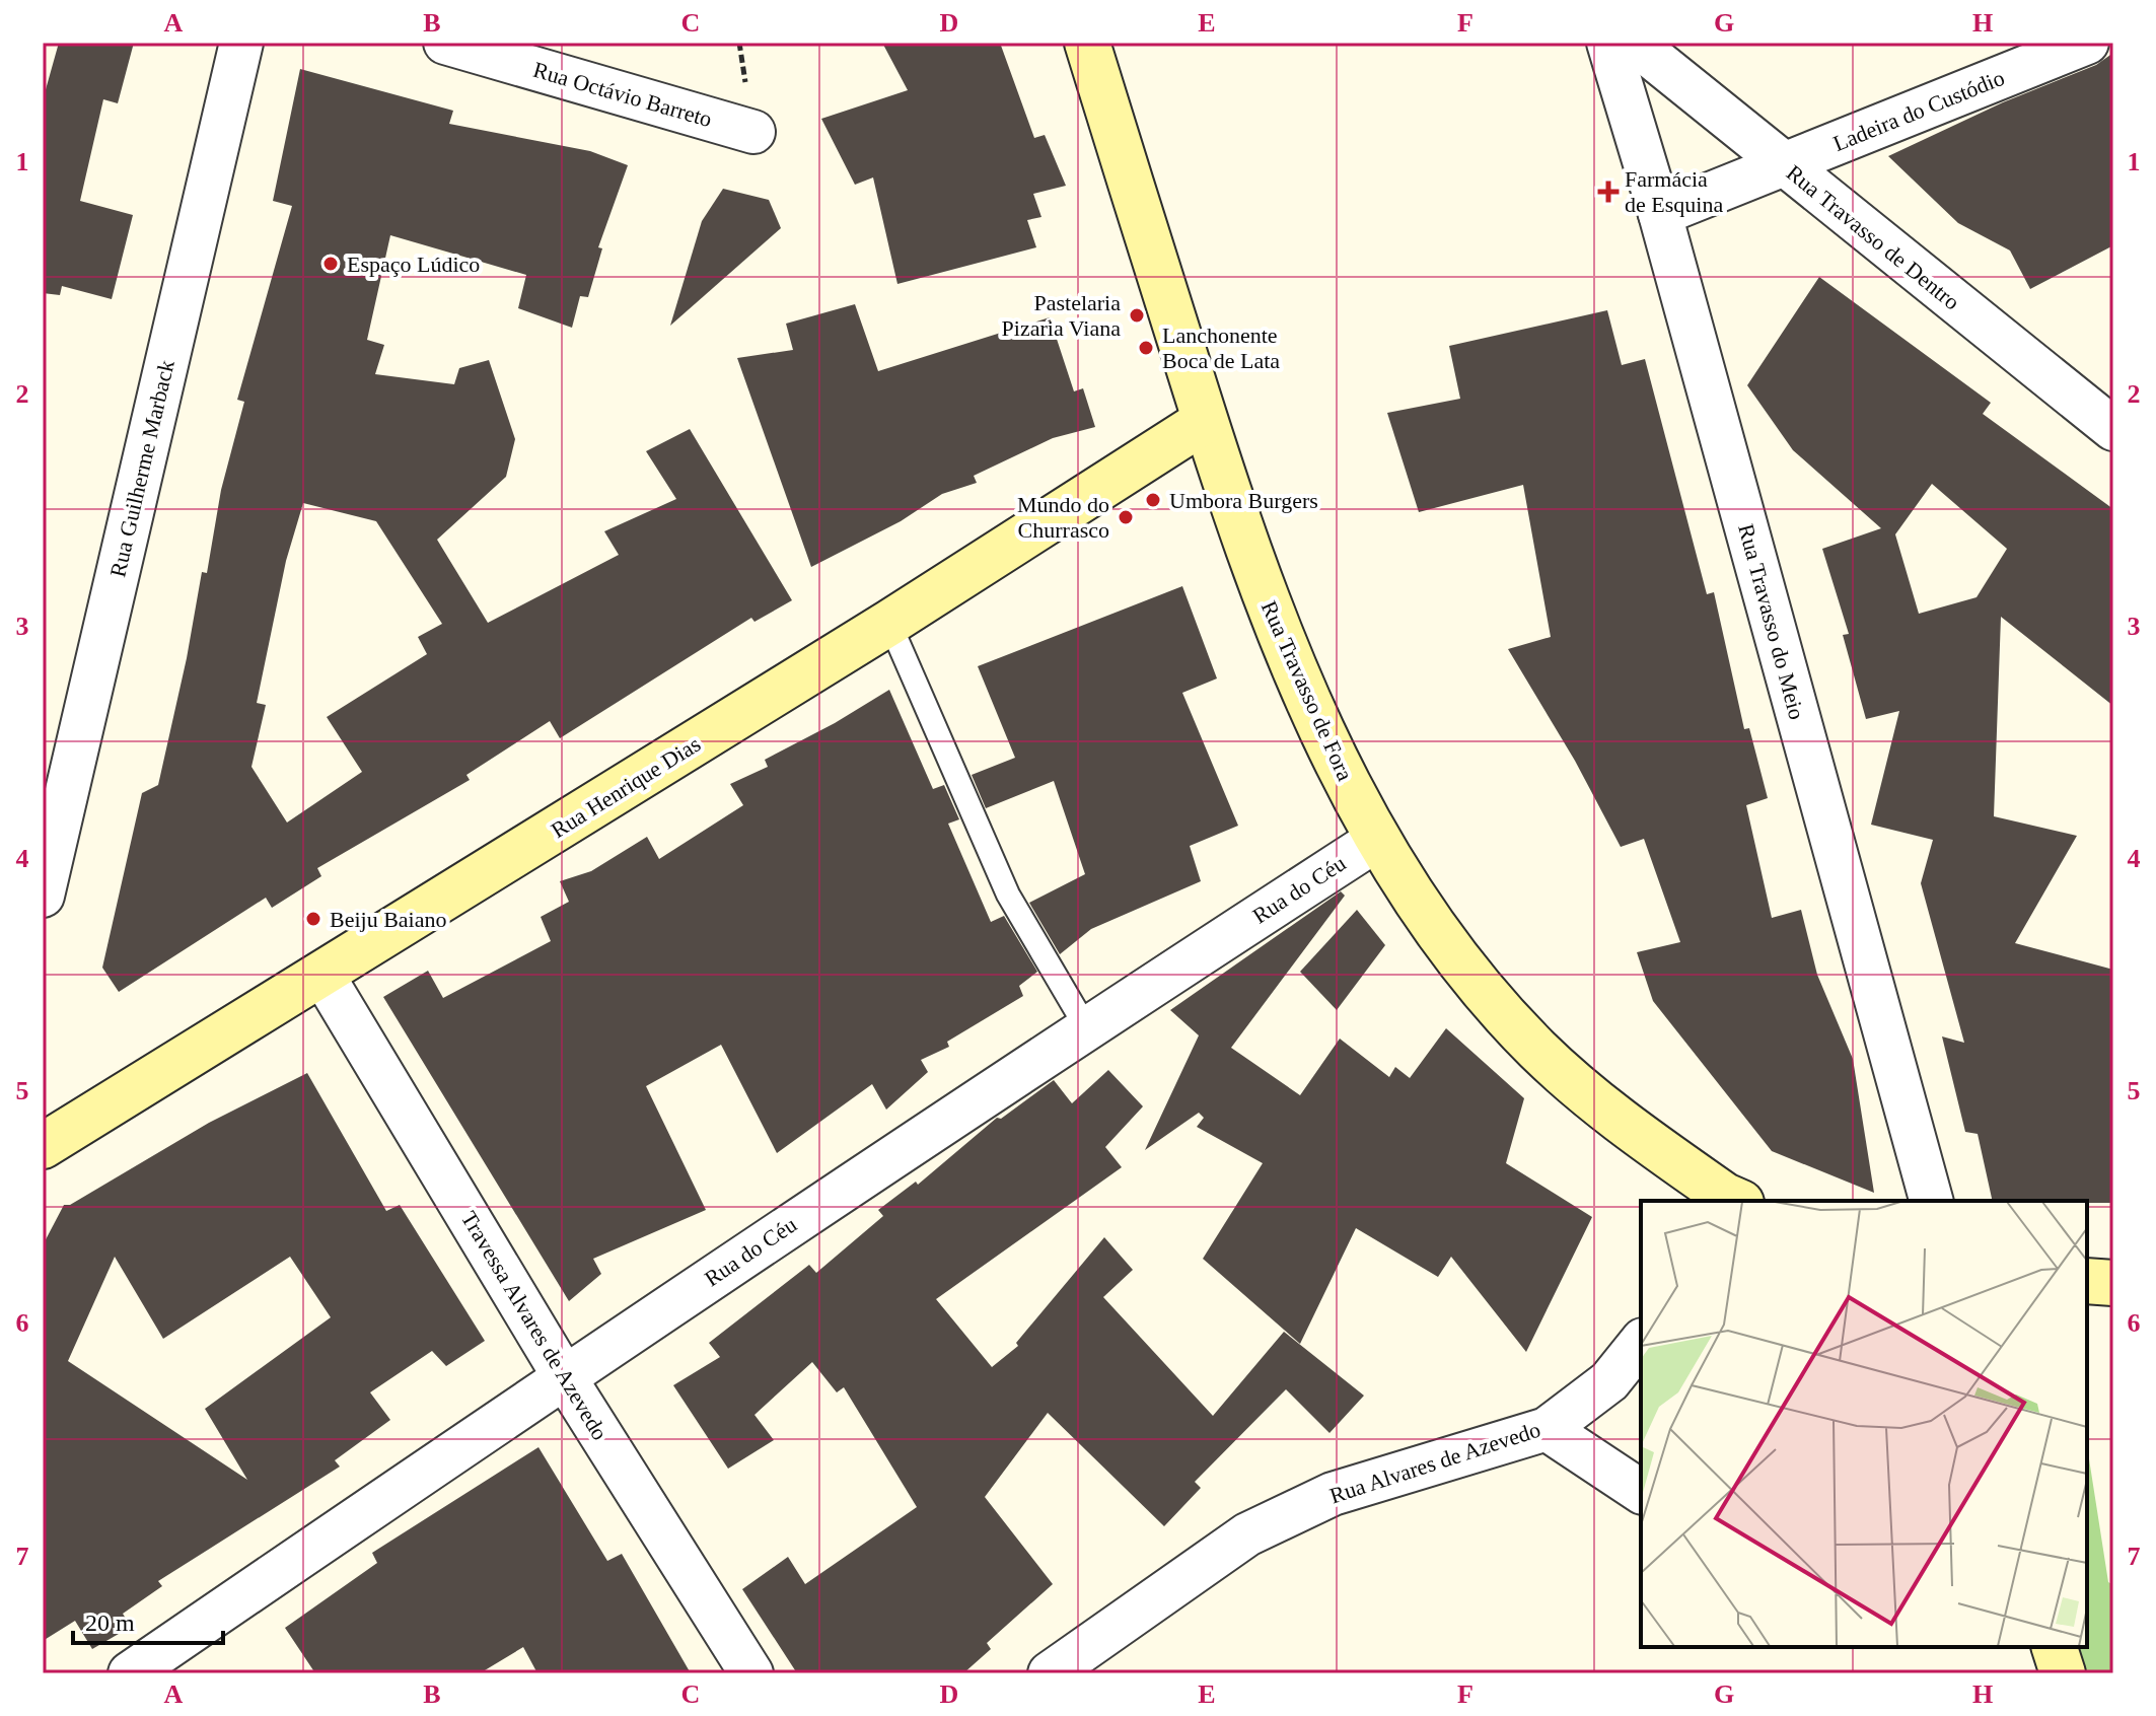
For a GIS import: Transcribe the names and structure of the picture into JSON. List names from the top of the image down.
{
  "streets": {
    "street": [
      "Rua Octávio Barreto",
      "Ladeira do Custódio",
      "Rua Travasso de Dentro",
      "Rua Guilherme Marback",
      "Rua Travasso do Meio",
      "Rua Travasso de Fora",
      "Rua Henrique Dias",
      "Rua do Céu",
      "Travessa Alvares de Azevedo",
      "Rua Alvares de Azevedo"
    ]
  },
  "crossings": [
    ["Ladeira do Custódio", "Rua Travasso de Dentro"],
    ["Ladeira do Custódio", "Rua Travasso do Meio"],
    ["Rua Travasso de Fora", "Rua Henrique Dias"],
    ["Rua Travasso de Fora", "Rua do Céu"],
    ["Rua Henrique Dias", "Travessa Alvares de Azevedo"],
    ["Rua do Céu", "Travessa Alvares de Azevedo"]
  ],
  "places": {
    "health": ["Farmácia de Esquina"],
    "other": [
      "Espaço Lúdico",
      "Pastelaria Pizaria Viana",
      "Lanchonente Boca de Lata",
      "Umbora Burgers",
      "Mundo do Churrasco",
      "Beiju Baiano"
    ]
  },
  "scale_bar": "20 m",
  "grid": {
    "columns": [
      "A",
      "B",
      "C",
      "D",
      "E",
      "F",
      "G",
      "H"
    ],
    "rows": [
      "1",
      "2",
      "3",
      "4",
      "5",
      "6",
      "7"
    ]
  }
}
